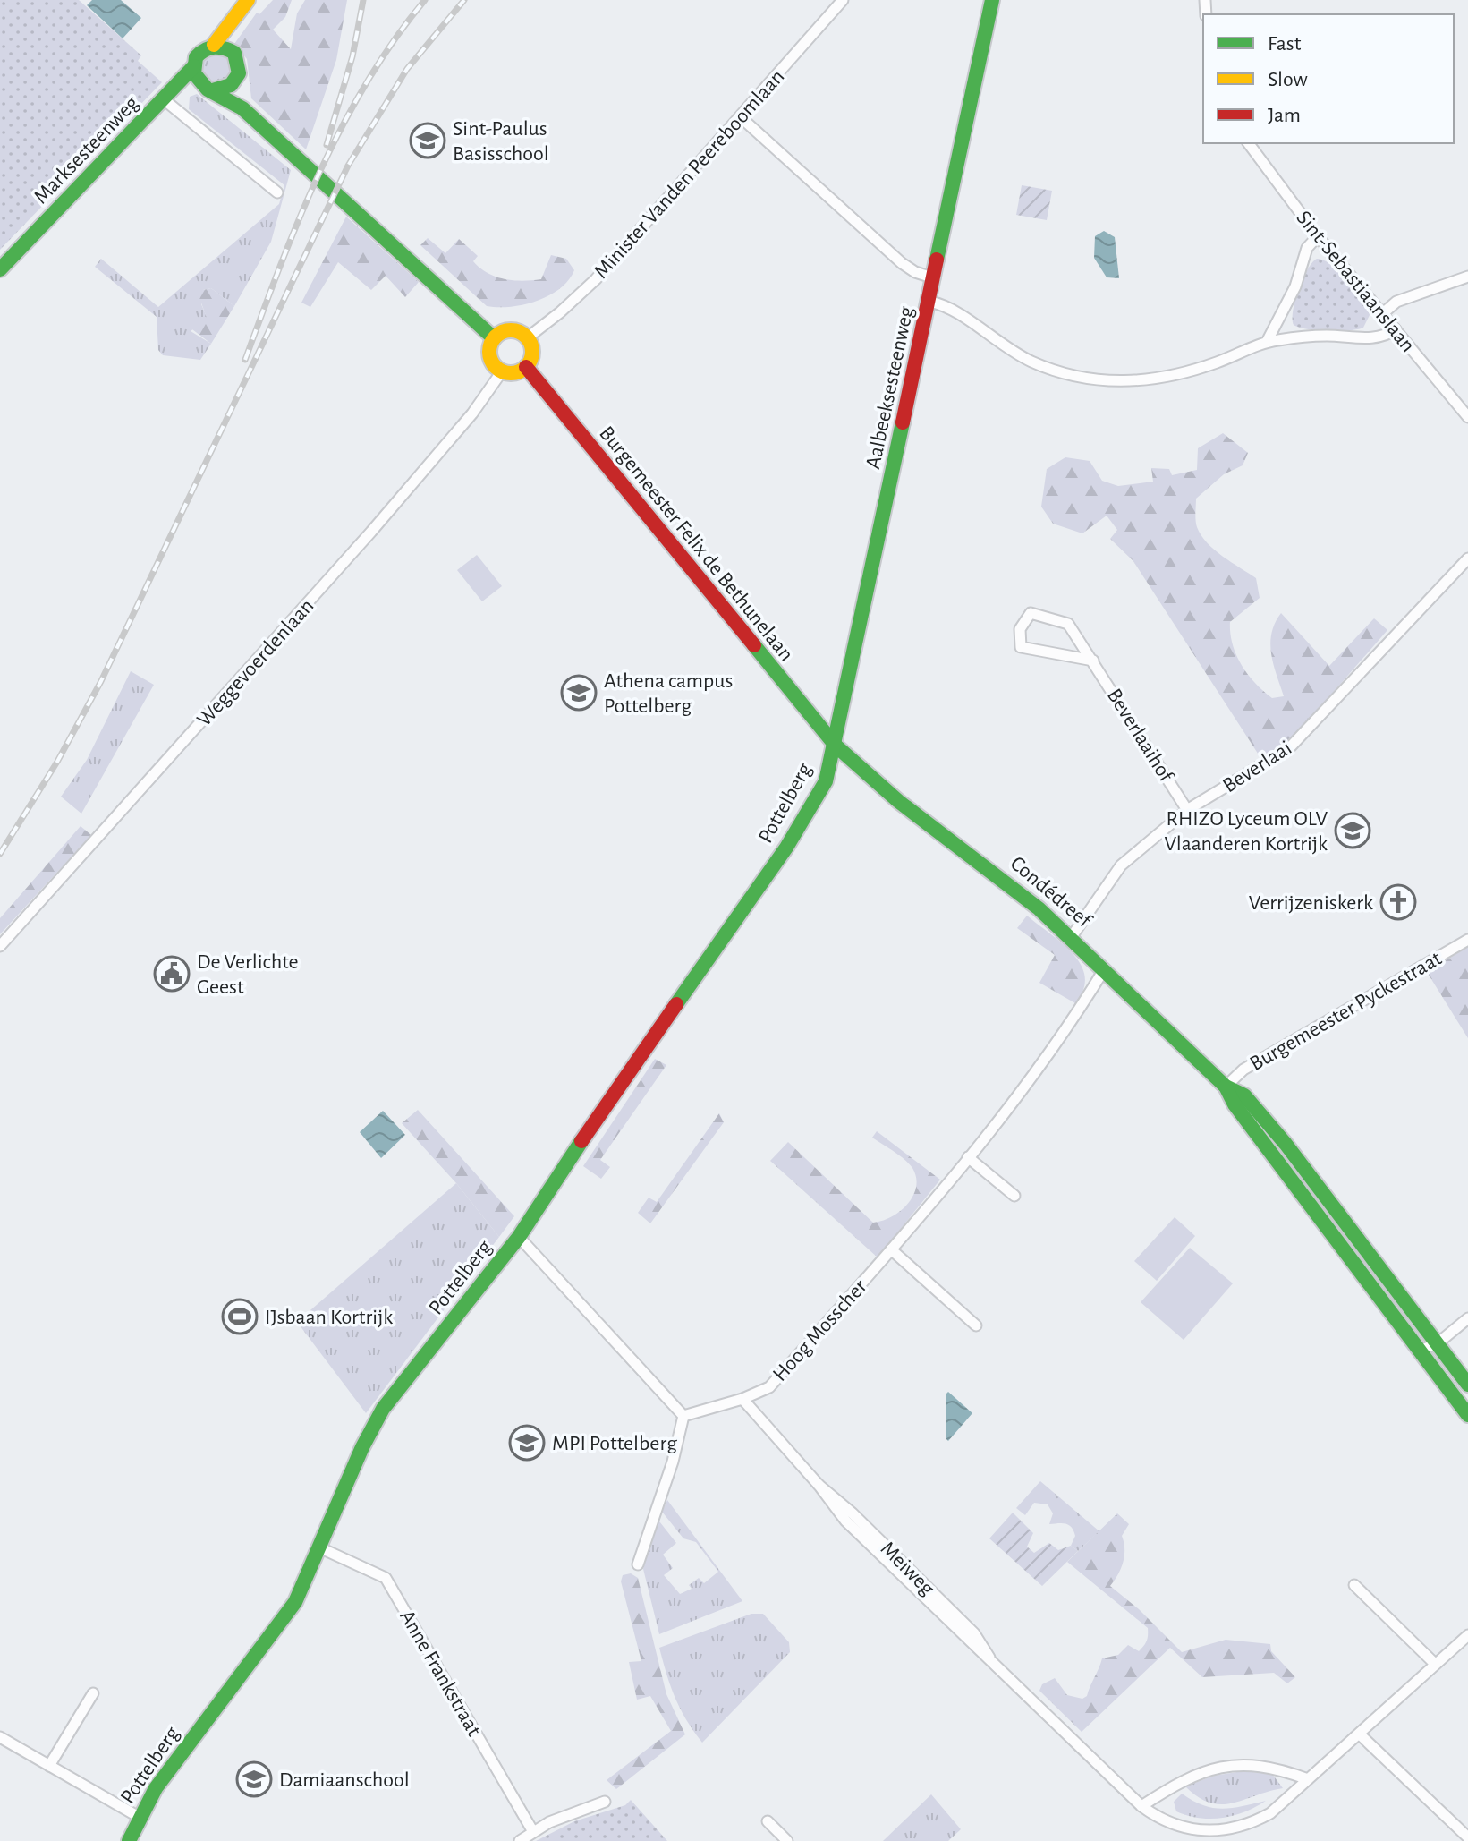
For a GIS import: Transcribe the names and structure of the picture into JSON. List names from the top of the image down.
{
  "streets": {
    "main road": [
      "Marksesteenweg",
      "Aalbeeksesteenweg",
      "Burgemeester Felix de Bethunelaan",
      "Pottelberg",
      "Condédreef"
    ],
    "street": [
      "Minister Vanden Peereboomlaan",
      "Sint-Sebastiaanslaan",
      "Weggevoerdenlaan",
      "Beverlaaihof",
      "Beverlaai",
      "Burgemeester Pyckestraat",
      "Hoog Mosscher",
      "Meiweg",
      "Anne Frankstraat"
    ]
  },
  "crossings": [
    ["Minister Vanden Peereboomlaan", "Burgemeester Felix de Bethunelaan"],
    ["Minister Vanden Peereboomlaan", "Weggevoerdenlaan"],
    ["Aalbeeksesteenweg", "Burgemeester Felix de Bethunelaan"],
    ["Aalbeeksesteenweg", "Pottelberg"],
    ["Aalbeeksesteenweg", "Condédreef"],
    ["Burgemeester Felix de Bethunelaan", "Weggevoerdenlaan"],
    ["Burgemeester Felix de Bethunelaan", "Pottelberg"],
    ["Burgemeester Felix de Bethunelaan", "Condédreef"],
    ["Beverlaaihof", "Beverlaai"],
    ["Beverlaai", "Condédreef"],
    ["Pottelberg", "Condédreef"],
    ["Pottelberg", "Anne Frankstraat"],
    ["Condédreef", "Burgemeester Pyckestraat"],
    ["Condédreef", "Hoog Mosscher"],
    ["Hoog Mosscher", "Meiweg"]
  ],
  "places": {
    "school or university": [
      "Sint-Paulus Basisschool",
      "Athena campus Pottelberg",
      "RHIZO Lyceum OLV Vlaanderen Kortrijk",
      "MPI Pottelberg",
      "Damiaanschool"
    ],
    "church": ["Verrijzeniskerk"],
    "public building": ["De Verlichte Geest"],
    "sports": ["IJsbaan Kortrijk"]
  },
  "legend": ["Fast", "Slow", "Jam"]
}
